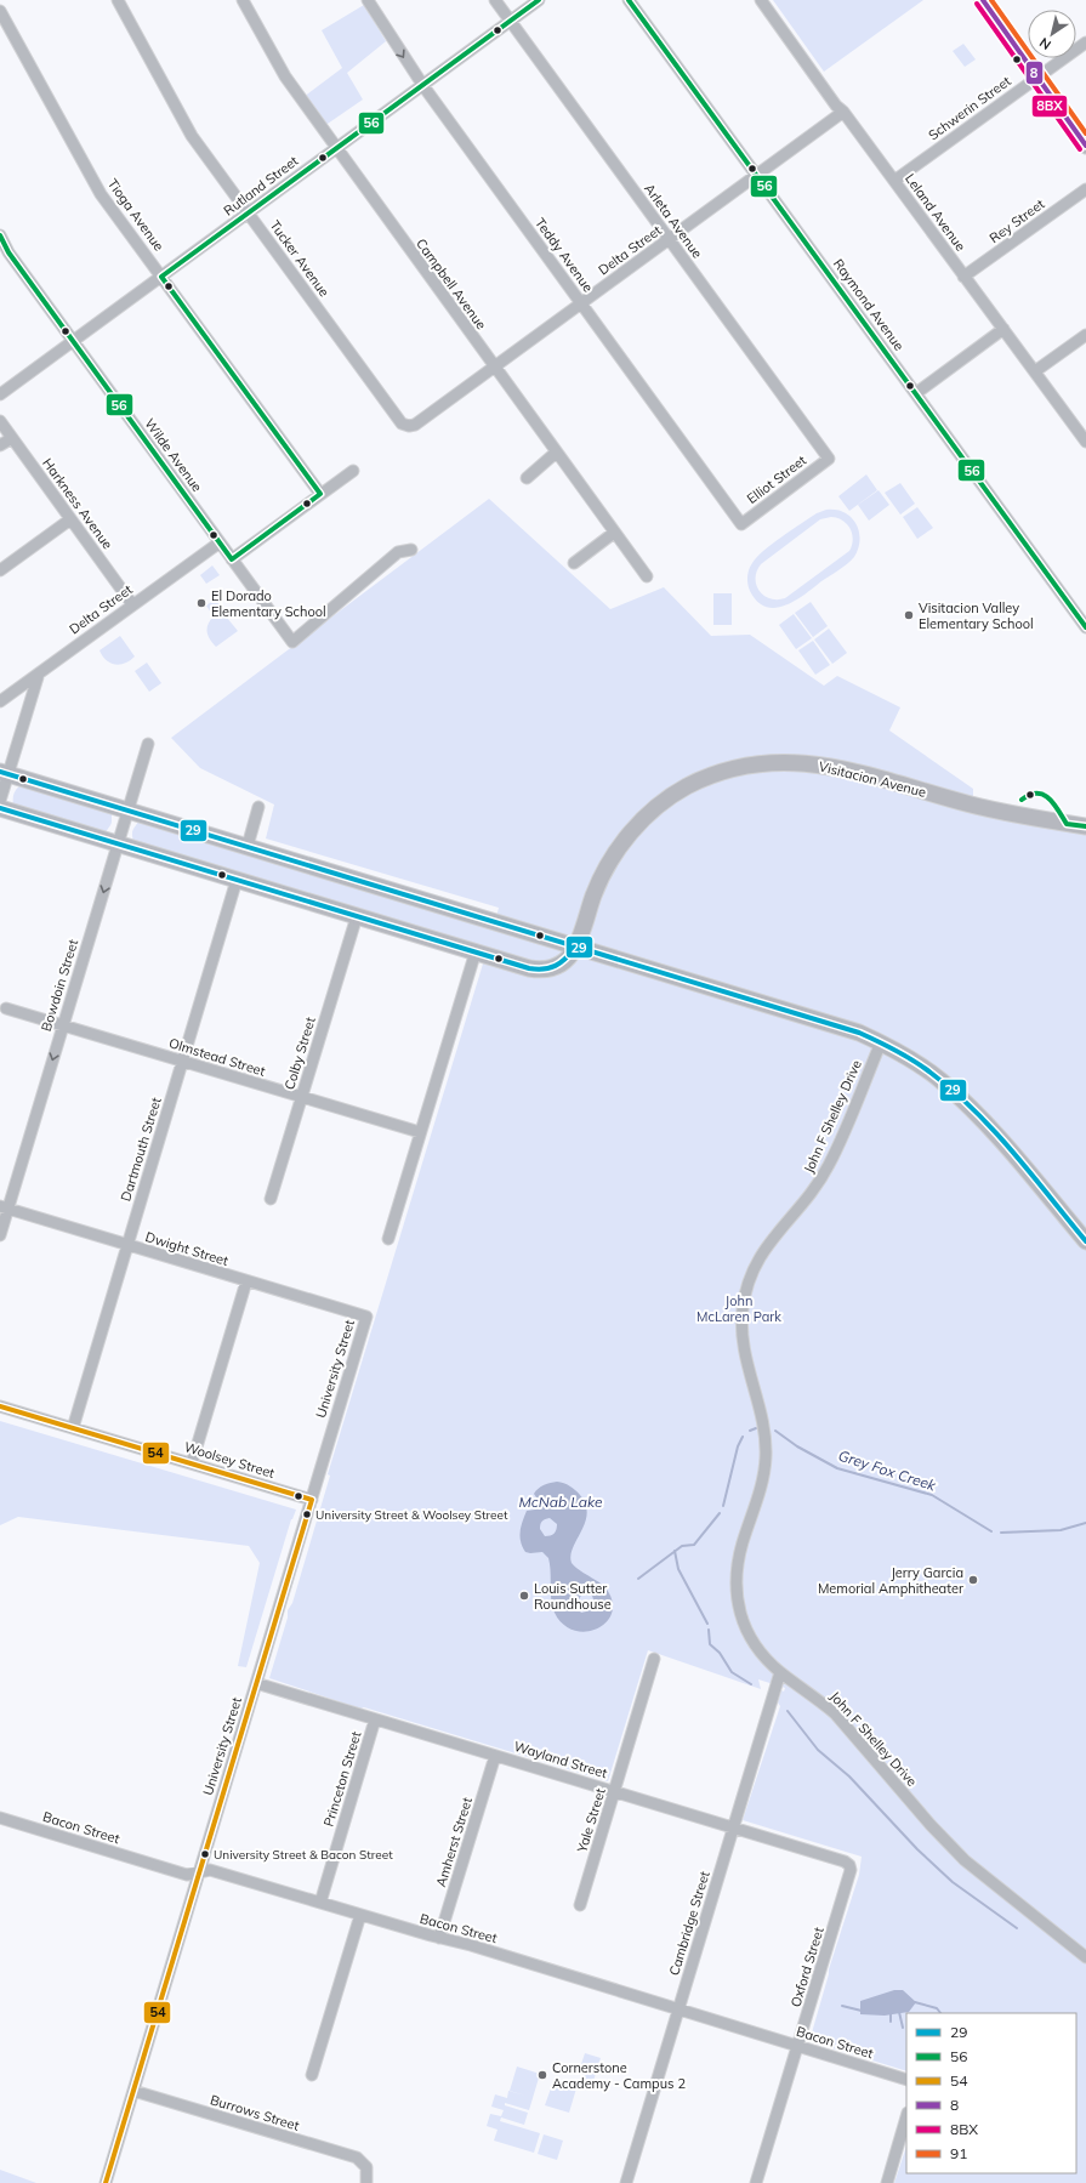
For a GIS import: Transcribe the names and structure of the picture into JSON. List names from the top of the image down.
{
  "streets": {
    "street": [
      "Schwerin Street",
      "Rutland Street",
      "Leland Avenue",
      "Tioga Avenue",
      "Arleta Avenue",
      "Rey Street",
      "Delta Street",
      "Teddy Avenue",
      "Tucker Avenue",
      "Campbell Avenue",
      "Raymond Avenue",
      "Wilde Avenue",
      "Elliot Street",
      "Harkness Avenue",
      "Visitacion Avenue",
      "Bowdoin Street",
      "Colby Street",
      "Olmstead Street",
      "John F Shelley Drive",
      "Dartmouth Street",
      "Dwight Street",
      "University Street",
      "Woolsey Street",
      "Wayland Street",
      "Princeton Street",
      "Yale Street",
      "Bacon Street",
      "Amherst Street",
      "Cambridge Street",
      "Oxford Street",
      "Burrows Street"
    ]
  },
  "crossings": [
    ["Schwerin Street", "Leland Avenue"],
    ["Rutland Street", "Tioga Avenue"],
    ["Rutland Street", "Arleta Avenue"],
    ["Rutland Street", "Teddy Avenue"],
    ["Rutland Street", "Tucker Avenue"],
    ["Rutland Street", "Campbell Avenue"],
    ["Rutland Street", "Wilde Avenue"],
    ["Leland Avenue", "Rey Street"],
    ["Leland Avenue", "Delta Street"],
    ["Arleta Avenue", "Delta Street"],
    ["Arleta Avenue", "Elliot Street"],
    ["Delta Street", "Teddy Avenue"],
    ["Delta Street", "Tucker Avenue"],
    ["Delta Street", "Campbell Avenue"],
    ["Delta Street", "Raymond Avenue"],
    ["Delta Street", "Wilde Avenue"],
    ["Delta Street", "Harkness Avenue"],
    ["Teddy Avenue", "Elliot Street"],
    ["Bowdoin Street", "Olmstead Street"],
    ["Bowdoin Street", "Dwight Street"],
    ["Colby Street", "Olmstead Street"],
    ["Olmstead Street", "Dartmouth Street"],
    ["John F Shelley Drive", "Cambridge Street"],
    ["Dartmouth Street", "Dwight Street"],
    ["Dartmouth Street", "Woolsey Street"],
    ["Dwight Street", "University Street"],
    ["University Street", "Woolsey Street"],
    ["University Street", "Wayland Street"],
    ["University Street", "Bacon Street"],
    ["University Street", "Burrows Street"],
    ["Wayland Street", "Princeton Street"],
    ["Wayland Street", "Yale Street"],
    ["Wayland Street", "Amherst Street"],
    ["Wayland Street", "Cambridge Street"],
    ["Wayland Street", "Oxford Street"],
    ["Princeton Street", "Bacon Street"],
    ["Bacon Street", "Amherst Street"],
    ["Bacon Street", "Cambridge Street"],
    ["Bacon Street", "Oxford Street"]
  ],
  "one_way": ["Bowdoin Street"],
  "water": ["Grey Fox Creek", "McNab Lake"],
  "parks": ["John McLaren Park"],
  "places": [
    "El Dorado Elementary School",
    "Visitacion Valley Elementary School",
    "University Street & Woolsey Street",
    "Jerry Garcia Memorial Amphitheater",
    "Louis Sutter Roundhouse",
    "University Street & Bacon Street",
    "Cornerstone Academy - Campus 2"
  ],
  "lines": [
    "transit line 56",
    "transit line 8",
    "transit line 91",
    "transit line 8BX",
    "transit line 29",
    "transit line 54"
  ],
  "legend": [
    "29",
    "56",
    "54",
    "8",
    "8BX",
    "91"
  ],
  "north": "bottom left"
}
